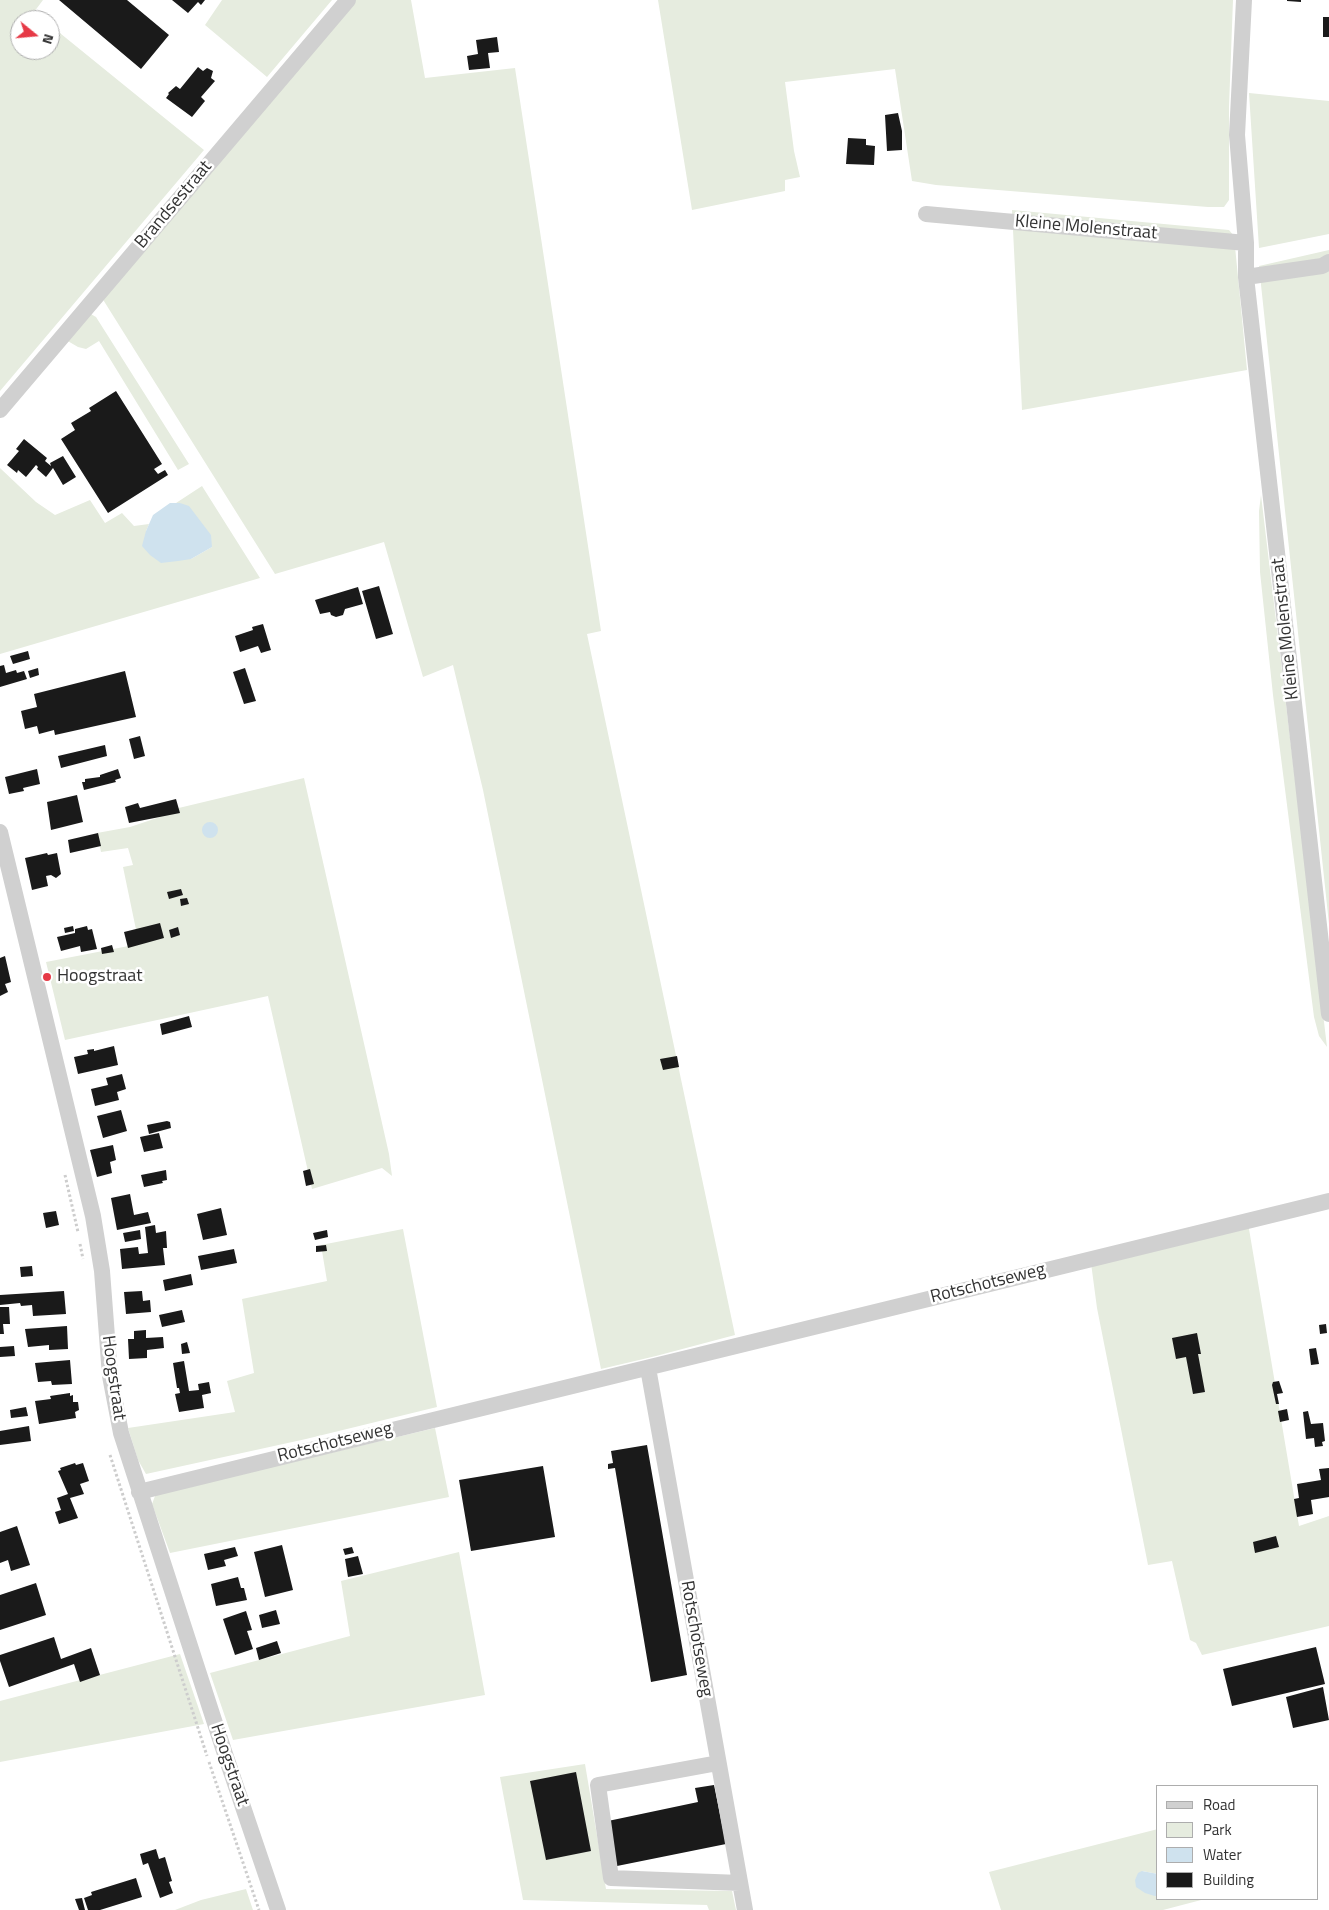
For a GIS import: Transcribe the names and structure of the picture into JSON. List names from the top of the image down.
{
  "streets": {
    "street": [
      "Brandsestraat",
      "Kleine Molenstraat",
      "Rotschotseweg",
      "Hoogstraat"
    ]
  },
  "crossings": [
    ["Rotschotseweg", "Hoogstraat"]
  ],
  "places": ["Hoogstraat"],
  "legend": [
    "Road",
    "Park",
    "Water",
    "Building"
  ],
  "north": "right"
}
